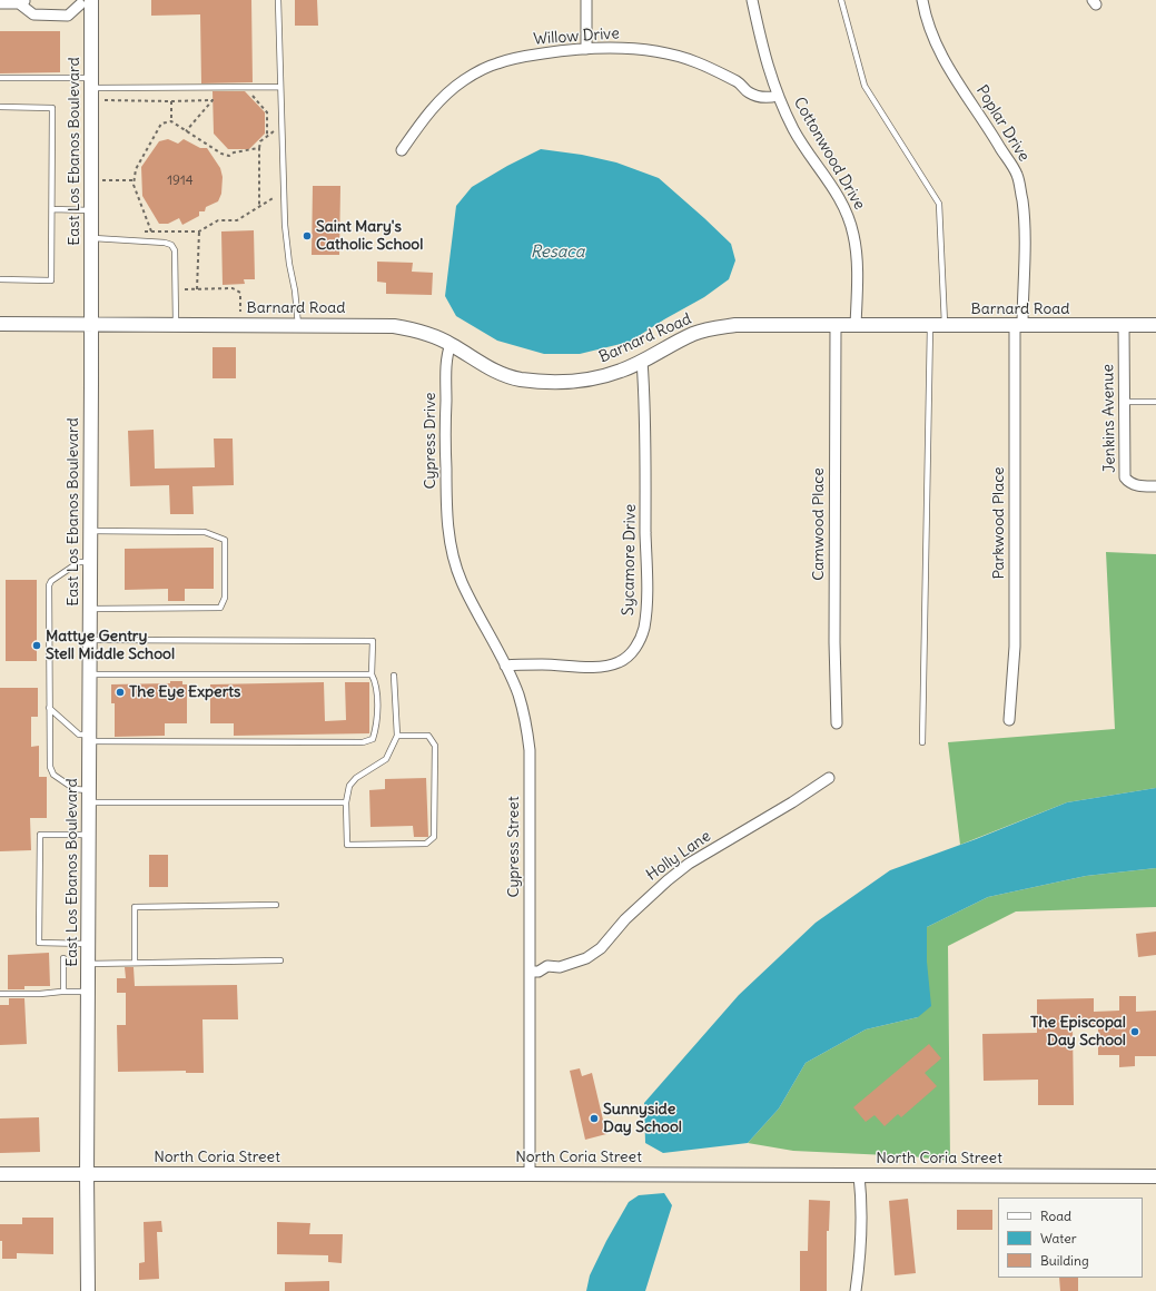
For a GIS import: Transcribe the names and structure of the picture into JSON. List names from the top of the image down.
{
  "streets": {
    "street": [
      "Willow Drive",
      "Poplar Drive",
      "East Los Ebanos Boulevard",
      "Cottonwood Drive",
      "Barnard Road",
      "Jenkins Avenue",
      "Cypress Drive",
      "Parkwood Place",
      "Camwood Place",
      "Sycamore Drive",
      "Cypress Street",
      "Holly Lane",
      "North Coria Street"
    ]
  },
  "crossings": [
    ["Willow Drive", "Cottonwood Drive"],
    ["Poplar Drive", "Barnard Road"],
    ["Poplar Drive", "Parkwood Place"],
    ["East Los Ebanos Boulevard", "Barnard Road"],
    ["East Los Ebanos Boulevard", "North Coria Street"],
    ["Cottonwood Drive", "Barnard Road"],
    ["Barnard Road", "Jenkins Avenue"],
    ["Barnard Road", "Cypress Drive"],
    ["Barnard Road", "Parkwood Place"],
    ["Barnard Road", "Camwood Place"],
    ["Barnard Road", "Sycamore Drive"],
    ["Cypress Drive", "Cypress Street"],
    ["Sycamore Drive", "Cypress Street"],
    ["Cypress Street", "Holly Lane"],
    ["Cypress Street", "North Coria Street"]
  ],
  "water": ["Resaca"],
  "places": [
    "Saint Mary's Catholic School",
    "Mattye Gentry Stell Middle School",
    "The Eye Experts",
    "The Episcopal Day School",
    "Sunnyside Day School"
  ],
  "house_numbers": ["1914"],
  "legend": ["Road", "Water", "Building"]
}
